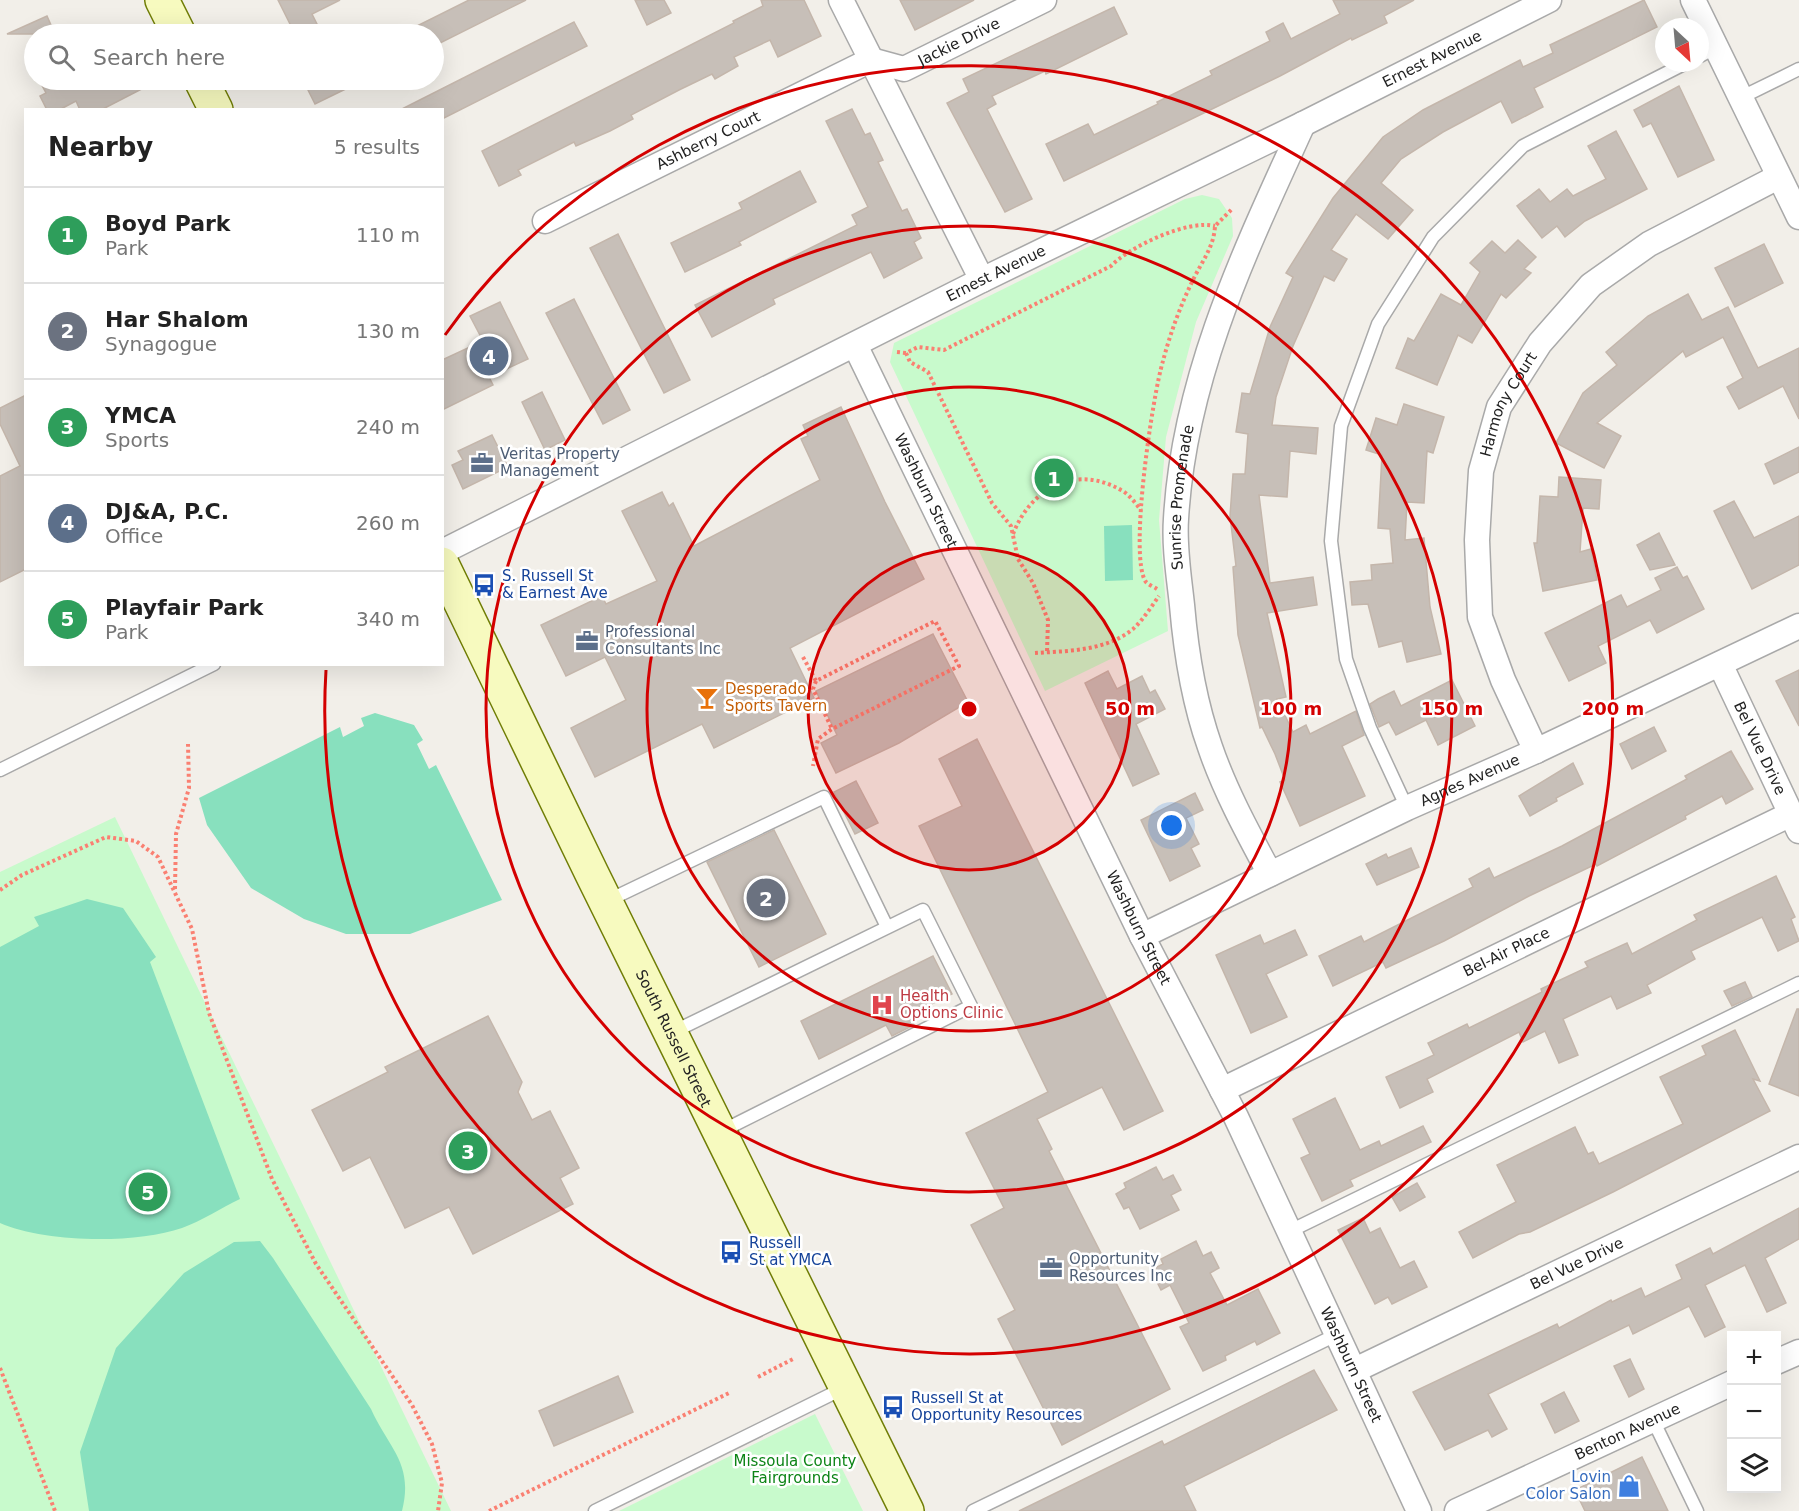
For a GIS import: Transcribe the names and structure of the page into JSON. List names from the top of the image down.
{
  "streets": {
    "main road": ["South Russell Street"],
    "street": [
      "Jackie Drive",
      "Ernest Avenue",
      "Ashberry Court",
      "Harmony Court",
      "Washburn Street",
      "Sunrise Promenade",
      "Bel Vue Drive",
      "Agnes Avenue",
      "Bel-Air Place",
      "Benton Avenue"
    ]
  },
  "crossings": [
    ["Jackie Drive", "Ashberry Court"],
    ["Ernest Avenue", "Washburn Street"],
    ["Ernest Avenue", "Sunrise Promenade"],
    ["Harmony Court", "Agnes Avenue"],
    ["Washburn Street", "Bel Vue Drive"],
    ["Washburn Street", "Agnes Avenue"],
    ["Washburn Street", "Bel-Air Place"],
    ["Sunrise Promenade", "Agnes Avenue"],
    ["Bel Vue Drive", "Agnes Avenue"],
    ["Bel Vue Drive", "Bel-Air Place"]
  ],
  "parks": ["Missoula County Fairgrounds"],
  "places": {
    "office": ["Veritas Property Management", "Professional Consultants Inc", "Opportunity Resources Inc"],
    "bus stop": ["S. Russell St & Earnest Ave", "Russell St at YMCA", "Russell St at Opportunity Resources"],
    "bar": ["Desperado Sports Tavern"],
    "hospital": ["Health Options Clinic"],
    "shop": ["Lovin Color Salon"]
  },
  "north": "bottom right",
  "page": {
    "search": "Search here",
    "heading": ["Nearby", "5 results"],
    "list": [
      {
        "mark": "1",
        "name": "Boyd Park",
        "note": "Park",
        "value": "110 m"
      },
      {
        "mark": "2",
        "name": "Har Shalom",
        "note": "Synagogue",
        "value": "130 m"
      },
      {
        "mark": "3",
        "name": "YMCA",
        "note": "Sports",
        "value": "240 m"
      },
      {
        "mark": "4",
        "name": "DJ&A, P.C.",
        "note": "Office",
        "value": "260 m"
      },
      {
        "mark": "5",
        "name": "Playfair Park",
        "note": "Park",
        "value": "340 m"
      }
    ],
    "pins": [
      "4",
      "1",
      "2",
      "3",
      "5"
    ],
    "map_buttons": ["+", "−"]
  },
  "rings": [
    "50 m",
    "100 m",
    "150 m",
    "200 m"
  ]
}
